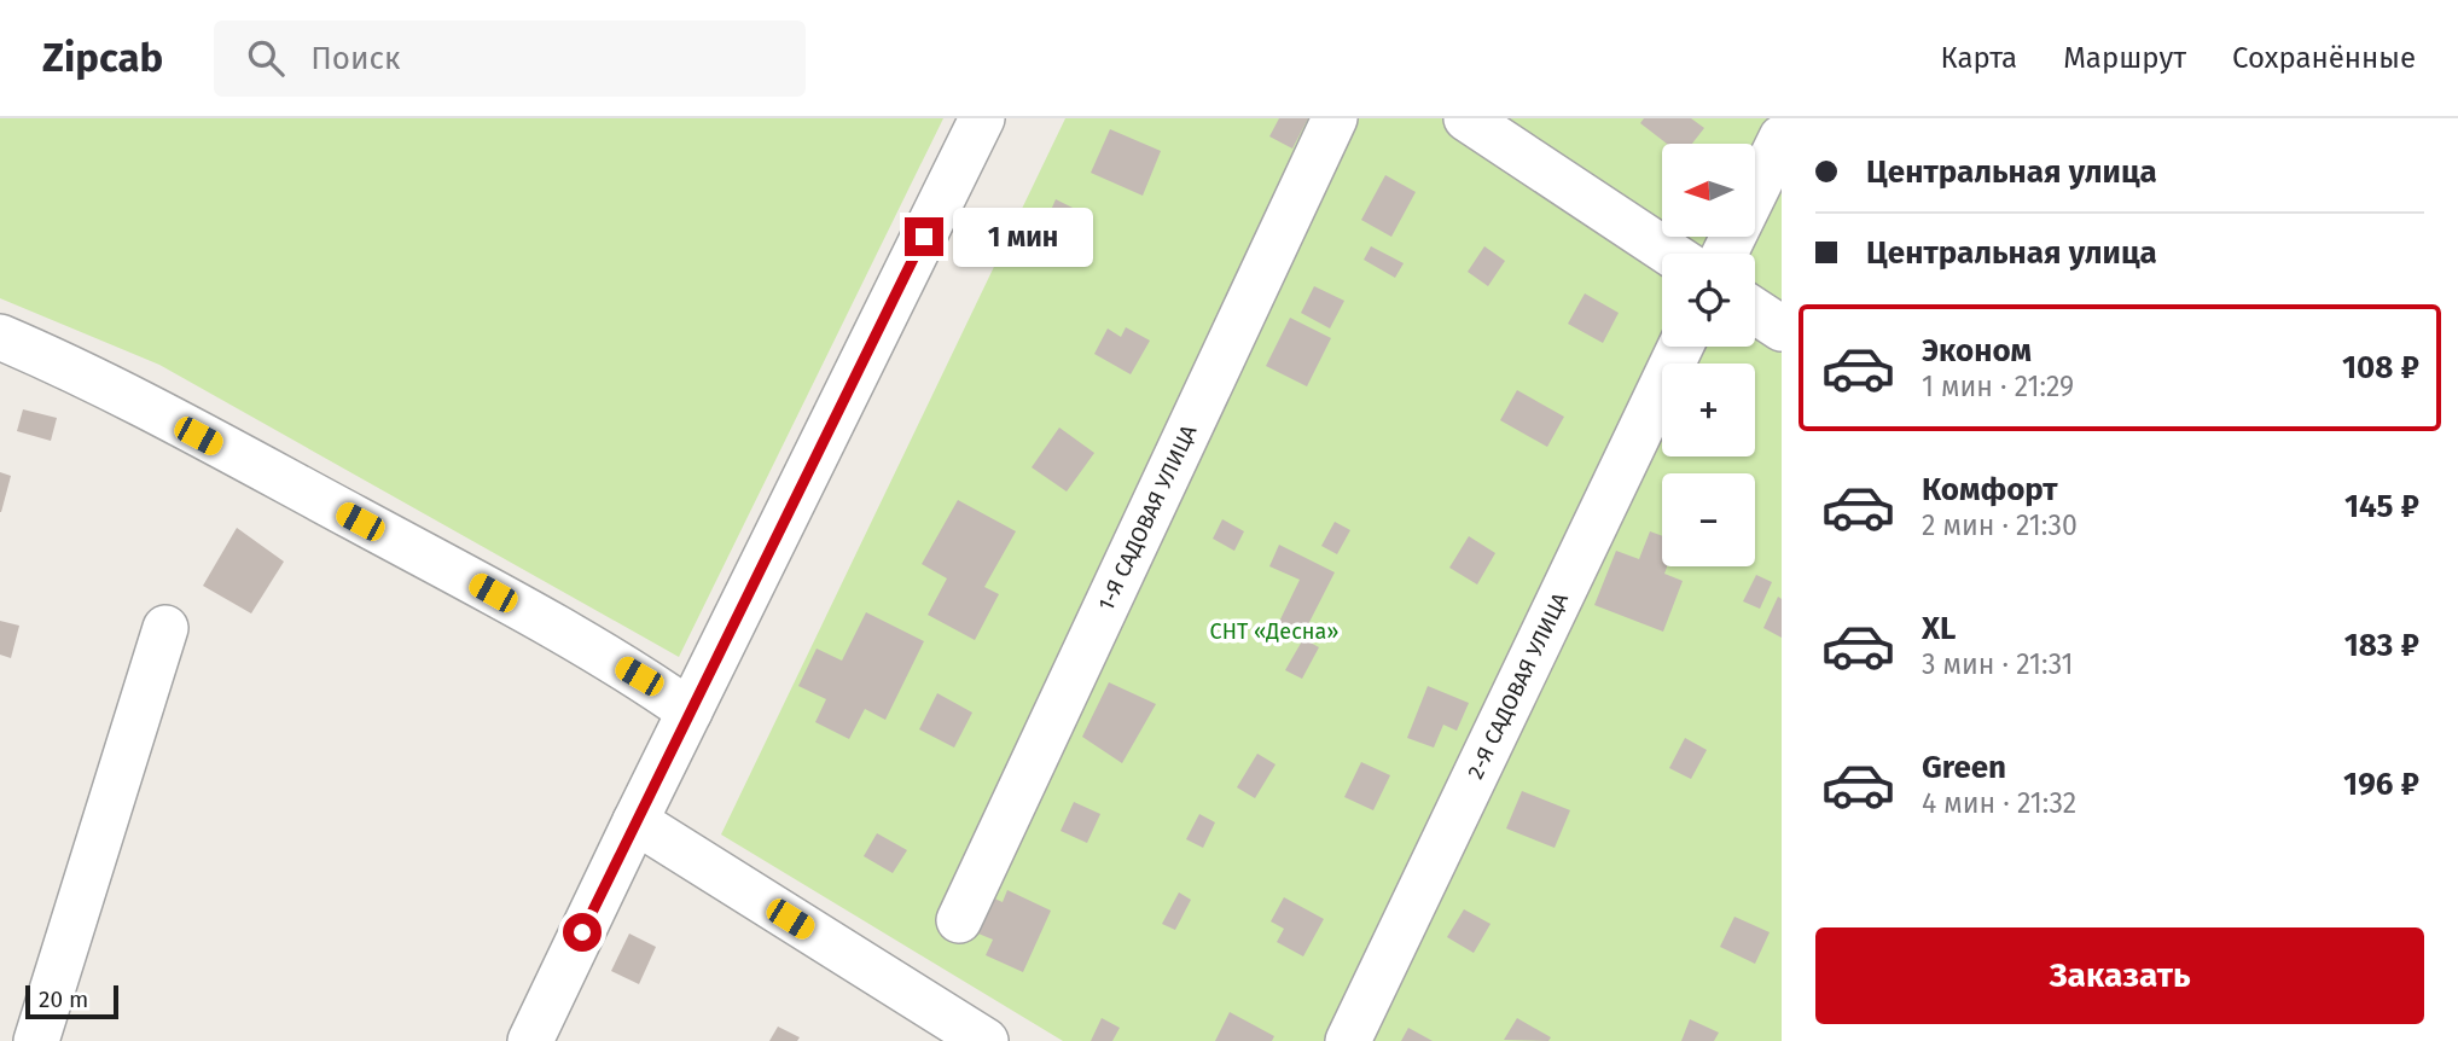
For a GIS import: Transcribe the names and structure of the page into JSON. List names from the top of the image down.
{
  "streets": {
    "street": ["1-Я САДОВАЯ УЛИЦА", "2-Я САДОВАЯ УЛИЦА"]
  },
  "parks": ["СНТ «Десна»"],
  "scale_bar": "20 m",
  "north": "left",
  "page": {
    "header": "Zipcab",
    "search": "Поиск",
    "nav": ["Карта", "Маршрут", "Сохранённые"],
    "banner": ["Центральная улица", "Центральная улица"],
    "map_buttons": ["+", "−"],
    "bubble": "1 мин",
    "list": [
      {
        "name": "Эконом",
        "note": "1 мин · 21:29",
        "value": "108 ₽"
      },
      {
        "name": "Комфорт",
        "note": "2 мин · 21:30",
        "value": "145 ₽"
      },
      {
        "name": "XL",
        "note": "3 мин · 21:31",
        "value": "183 ₽"
      },
      {
        "name": "Green",
        "note": "4 мин · 21:32",
        "value": "196 ₽"
      }
    ],
    "buttons": "Заказать",
    "scale": "20 m"
  }
}
